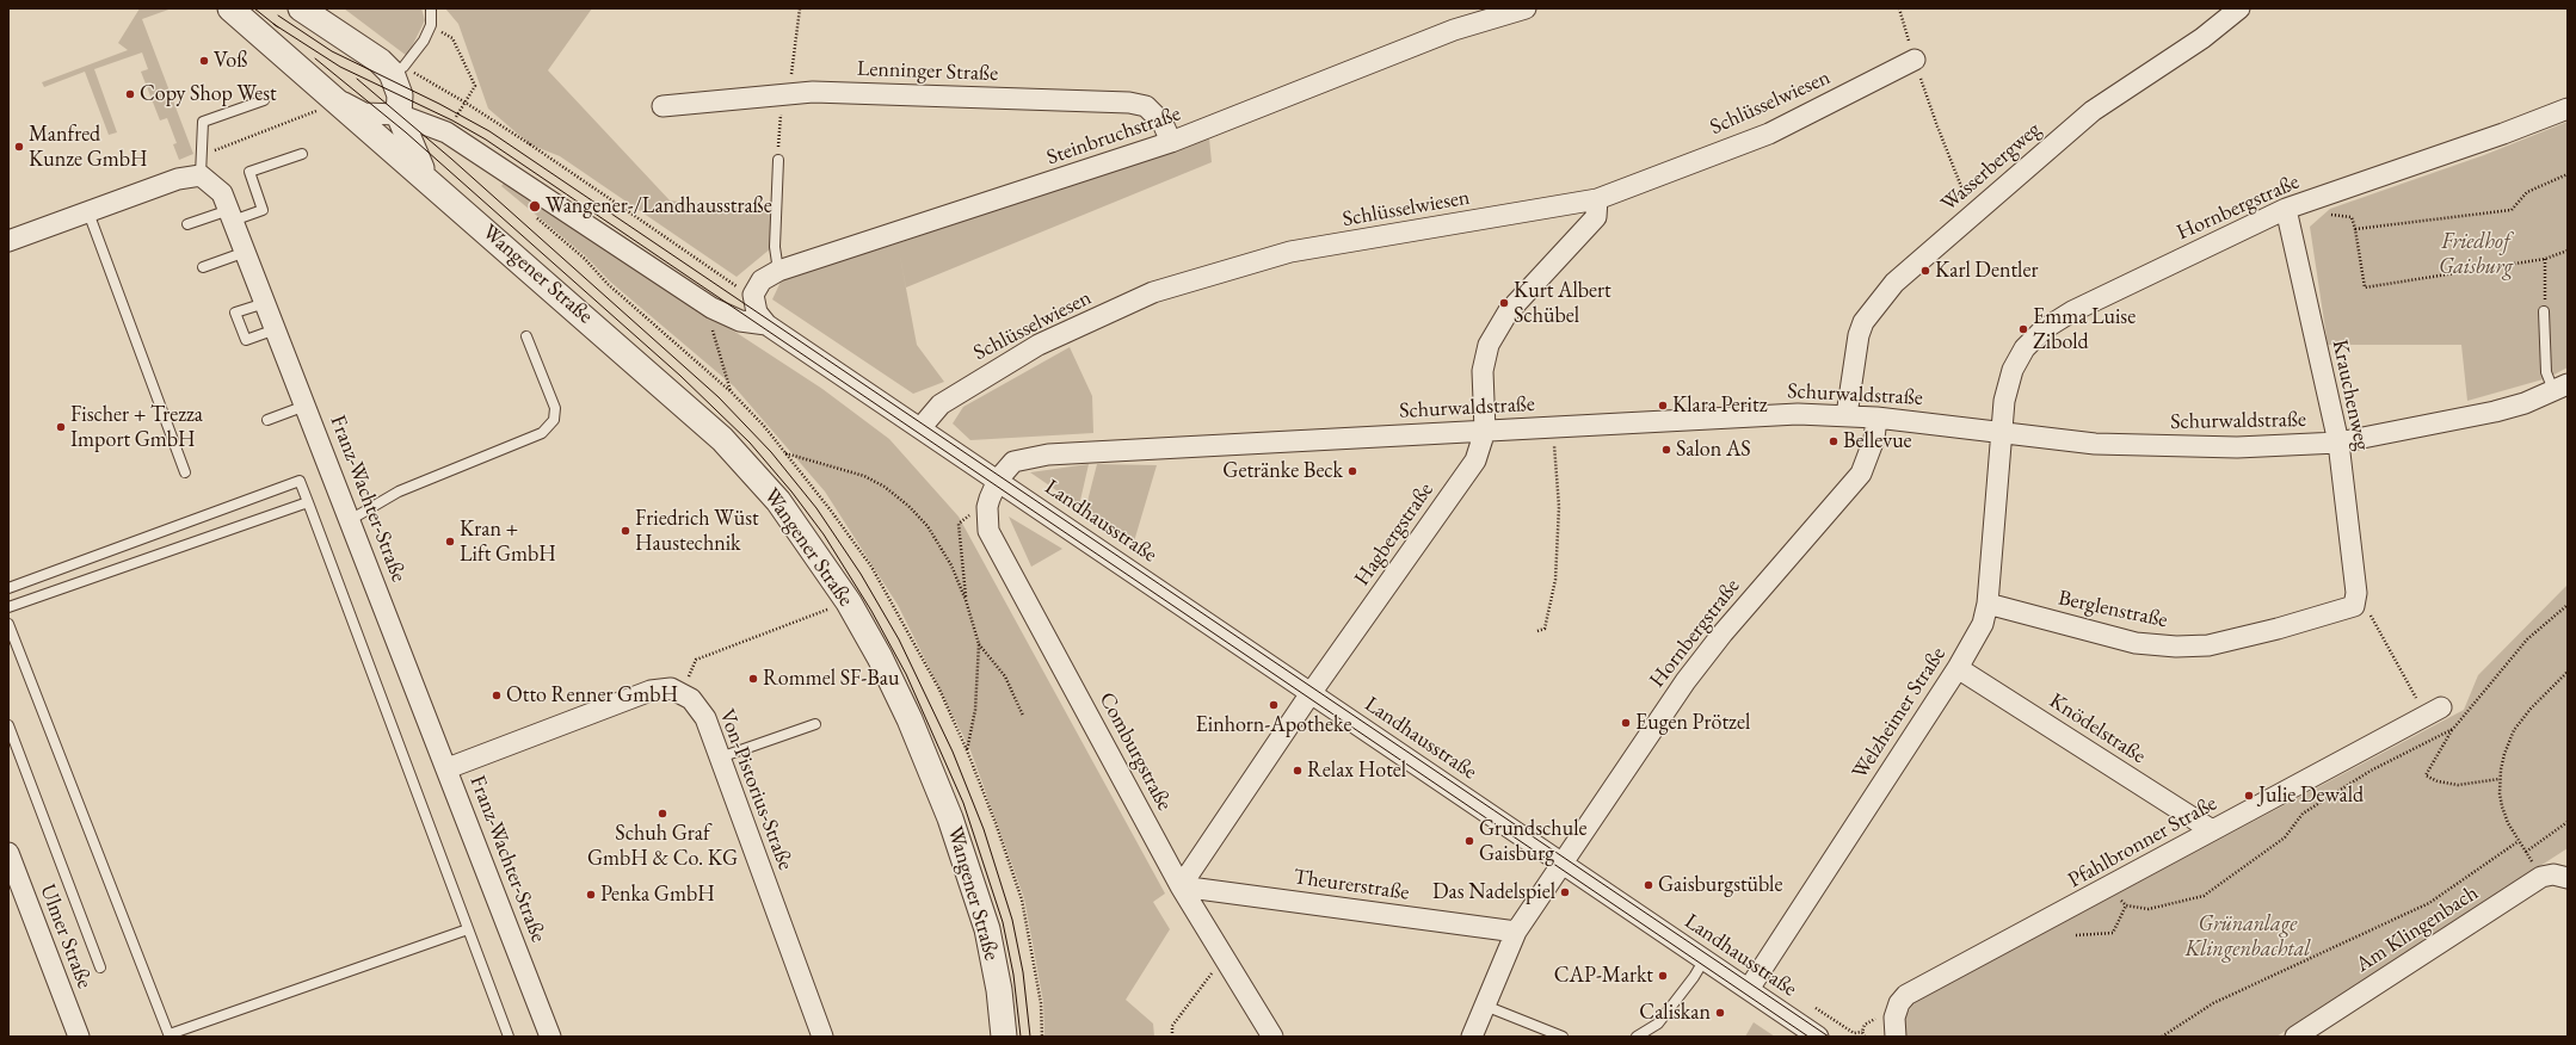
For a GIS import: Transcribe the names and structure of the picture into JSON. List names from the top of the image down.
{
  "streets": {
    "street": [
      "Lenninger Straße",
      "Schlüsselwiesen",
      "Steinbruchstraße",
      "Wasserbergweg",
      "Hornbergstraße",
      "Wangener Straße",
      "Schurwaldstraße",
      "Krauchenweg",
      "Franz-Wachter-Straße",
      "Landhausstraße",
      "Hagbergstraße",
      "Berglenstraße",
      "Welzheimer Straße",
      "Knödelstraße",
      "Comburgstraße",
      "Von-Pistorius-Straße",
      "Pfahlbronner Straße",
      "Theurerstraße",
      "Am Klingenbach",
      "Ulmer Straße"
    ]
  },
  "crossings": [
    ["Lenninger Straße", "Steinbruchstraße"],
    ["Schlüsselwiesen", "Landhausstraße"],
    ["Schlüsselwiesen", "Hagbergstraße"],
    ["Wasserbergweg", "Schurwaldstraße"],
    ["Hornbergstraße", "Schurwaldstraße"],
    ["Hornbergstraße", "Krauchenweg"],
    ["Hornbergstraße", "Landhausstraße"],
    ["Hornbergstraße", "Welzheimer Straße"],
    ["Hornbergstraße", "Theurerstraße"],
    ["Wangener Straße", "Landhausstraße"],
    ["Schurwaldstraße", "Krauchenweg"],
    ["Schurwaldstraße", "Landhausstraße"],
    ["Schurwaldstraße", "Hagbergstraße"],
    ["Schurwaldstraße", "Welzheimer Straße"],
    ["Schurwaldstraße", "Comburgstraße"],
    ["Krauchenweg", "Berglenstraße"],
    ["Landhausstraße", "Hagbergstraße"],
    ["Landhausstraße", "Welzheimer Straße"],
    ["Landhausstraße", "Comburgstraße"],
    ["Hagbergstraße", "Comburgstraße"],
    ["Hagbergstraße", "Theurerstraße"],
    ["Berglenstraße", "Welzheimer Straße"],
    ["Welzheimer Straße", "Knödelstraße"],
    ["Knödelstraße", "Pfahlbronner Straße"],
    ["Comburgstraße", "Theurerstraße"]
  ],
  "parks": ["Friedhof Gaisburg", "Grünanlage Klingenbachtal"],
  "places": [
    "Voß",
    "Copy Shop West",
    "Manfred Kunze GmbH",
    "Wangener-/Landhausstraße",
    "Karl Dentler",
    "Kurt Albert Schübel",
    "Emma Luise Zibold",
    "Klara Peritz",
    "Fischer + Trezza Import GmbH",
    "Bellevue",
    "Salon AS",
    "Getränke Beck",
    "Friedrich Wüst Haustechnik",
    "Kran + Lift GmbH",
    "Rommel SF-Bau",
    "Otto Renner GmbH",
    "Einhorn-Apotheke",
    "Eugen Prötzel",
    "Relax Hotel",
    "Julie Dewald",
    "Schuh Graf GmbH & Co. KG",
    "Grundschule Gaisburg",
    "Gaisburgstüble",
    "Das Nadelspiel",
    "Penka GmbH",
    "CAP-Markt",
    "Caliskan"
  ]
}
